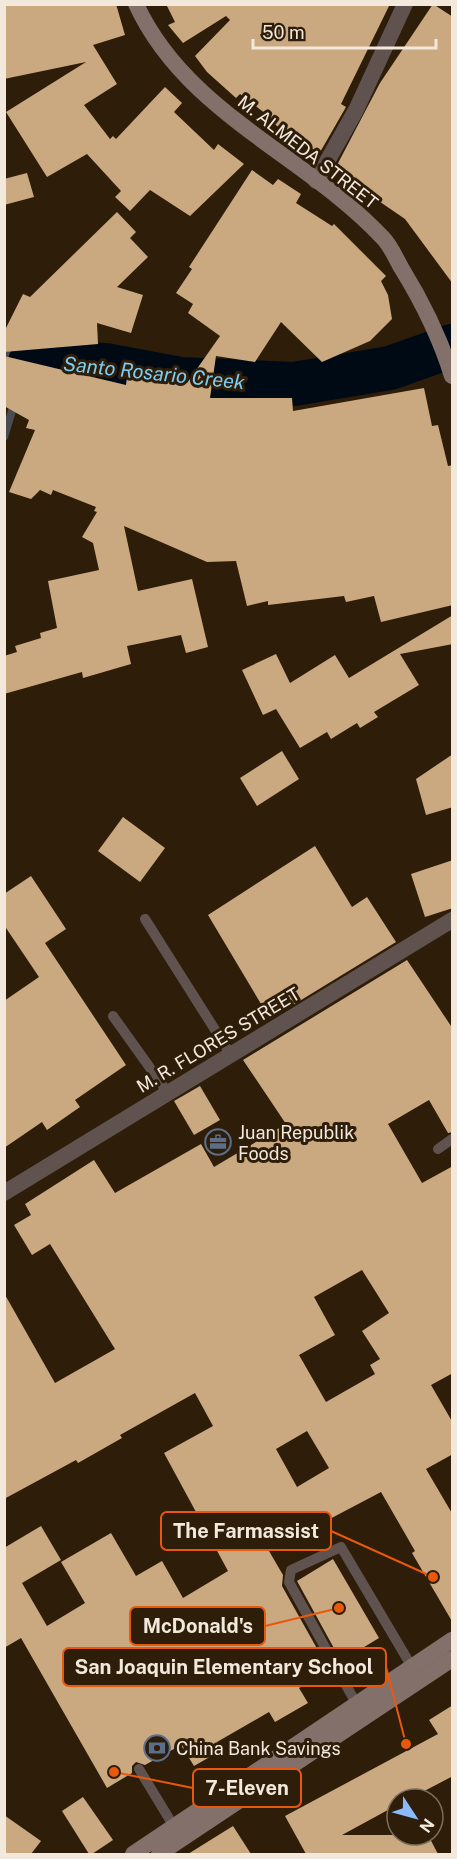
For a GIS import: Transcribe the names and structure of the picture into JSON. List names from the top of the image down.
{
  "streets": {
    "main road": ["M. ALMEDA STREET"],
    "street": ["M. R. FLORES STREET"]
  },
  "water": ["Santo Rosario Creek"],
  "places": {
    "office": ["Juan Republik Foods"],
    "other": [
      "The Farmassist",
      "McDonald's",
      "San Joaquin Elementary School",
      "7-Eleven"
    ],
    "bank": ["China Bank Savings"]
  },
  "scale_bar": "50 m",
  "north": "bottom right"
}
